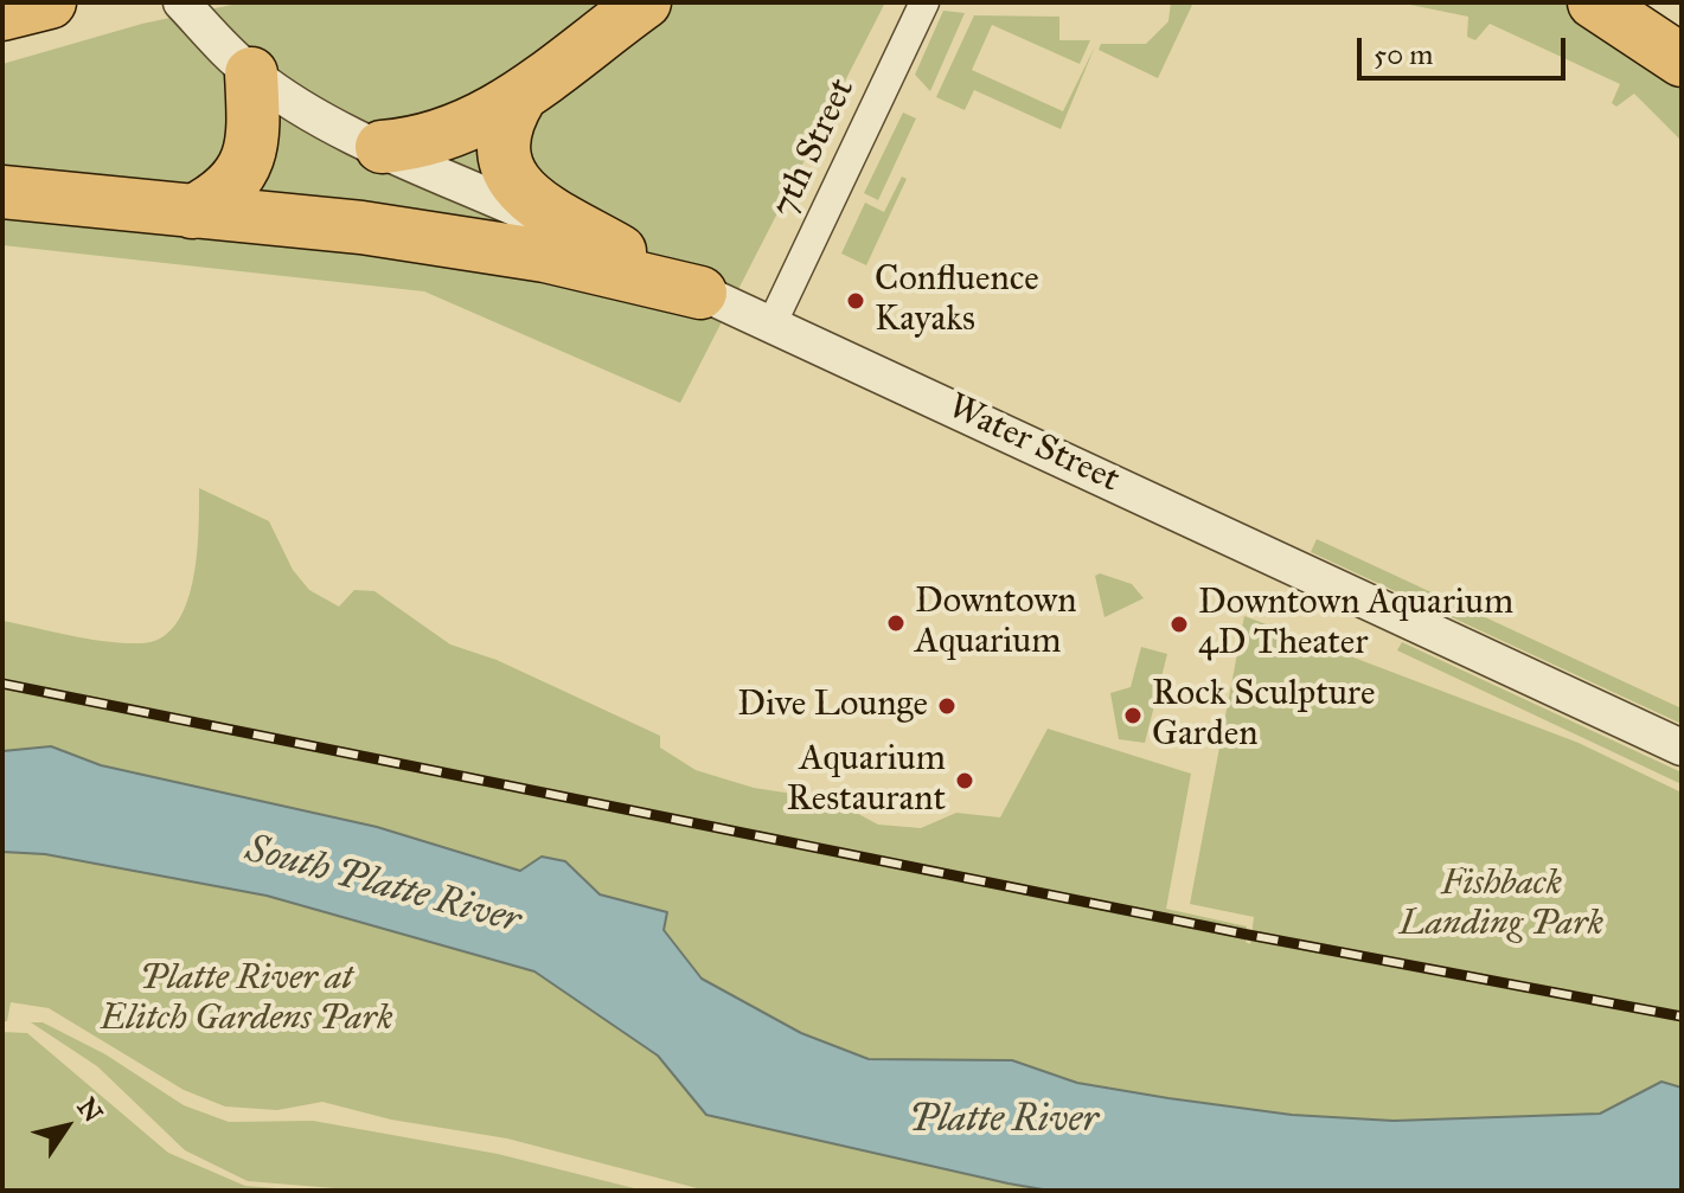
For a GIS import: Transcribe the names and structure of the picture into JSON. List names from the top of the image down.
{
  "streets": {
    "street": ["7th Street", "Water Street"]
  },
  "crossings": [
    ["7th Street", "Water Street"]
  ],
  "water": ["South Platte River", "Platte River"],
  "parks": ["Fishback Landing Park", "Platte River at Elitch Gardens Park"],
  "places": [
    "Confluence Kayaks",
    "Downtown Aquarium",
    "Downtown Aquarium 4D Theater",
    "Dive Lounge",
    "Rock Sculpture Garden",
    "Aquarium Restaurant"
  ],
  "scale_bar": "50 m",
  "north": "top right"
}
